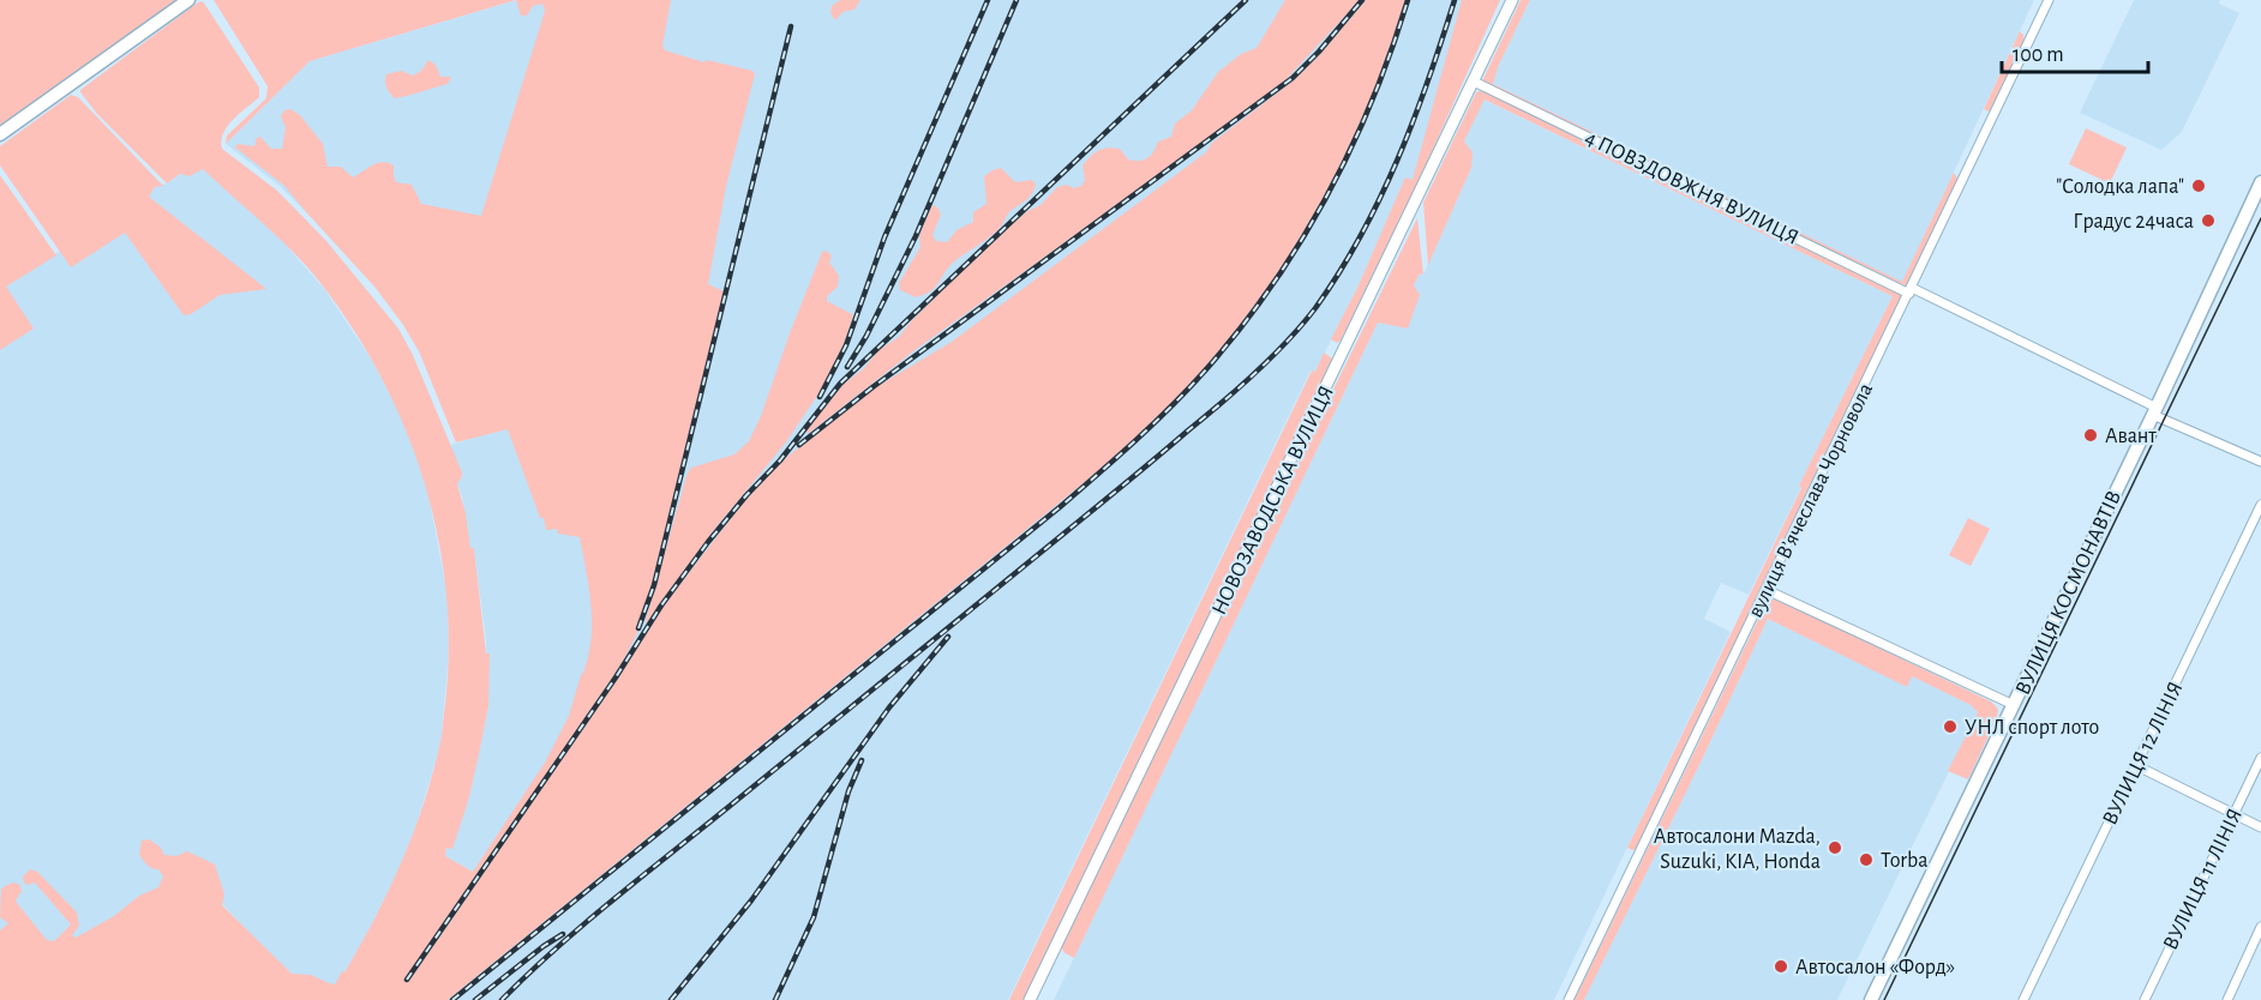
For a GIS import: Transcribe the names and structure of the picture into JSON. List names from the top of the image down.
{
  "streets": {
    "main road": ["ВУЛИЦЯ КОСМОНАВТІВ"],
    "street": [
      "4 ПОВЗДОВЖНЯ ВУЛИЦЯ",
      "НОВОЗАВОДСЬКА ВУЛИЦЯ",
      "вулиця Вʼячеслава Чорновола",
      "ВУЛИЦЯ 12 ЛІНІЯ",
      "ВУЛИЦЯ 11 ЛІНІЯ"
    ]
  },
  "crossings": [
    ["4 ПОВЗДОВЖНЯ ВУЛИЦЯ", "НОВОЗАВОДСЬКА ВУЛИЦЯ"],
    ["4 ПОВЗДОВЖНЯ ВУЛИЦЯ", "вулиця Вʼячеслава Чорновола"],
    ["4 ПОВЗДОВЖНЯ ВУЛИЦЯ", "ВУЛИЦЯ КОСМОНАВТІВ"]
  ],
  "places": [
    "\"Солодка лапа\"",
    "Градус 24часа",
    "Авант",
    "УНЛ спорт лото",
    "Автосалони Mazda, Suzuki, KIA, Honda",
    "Torba",
    "Автосалон «Форд»"
  ],
  "scale_bar": "100 m"
}
